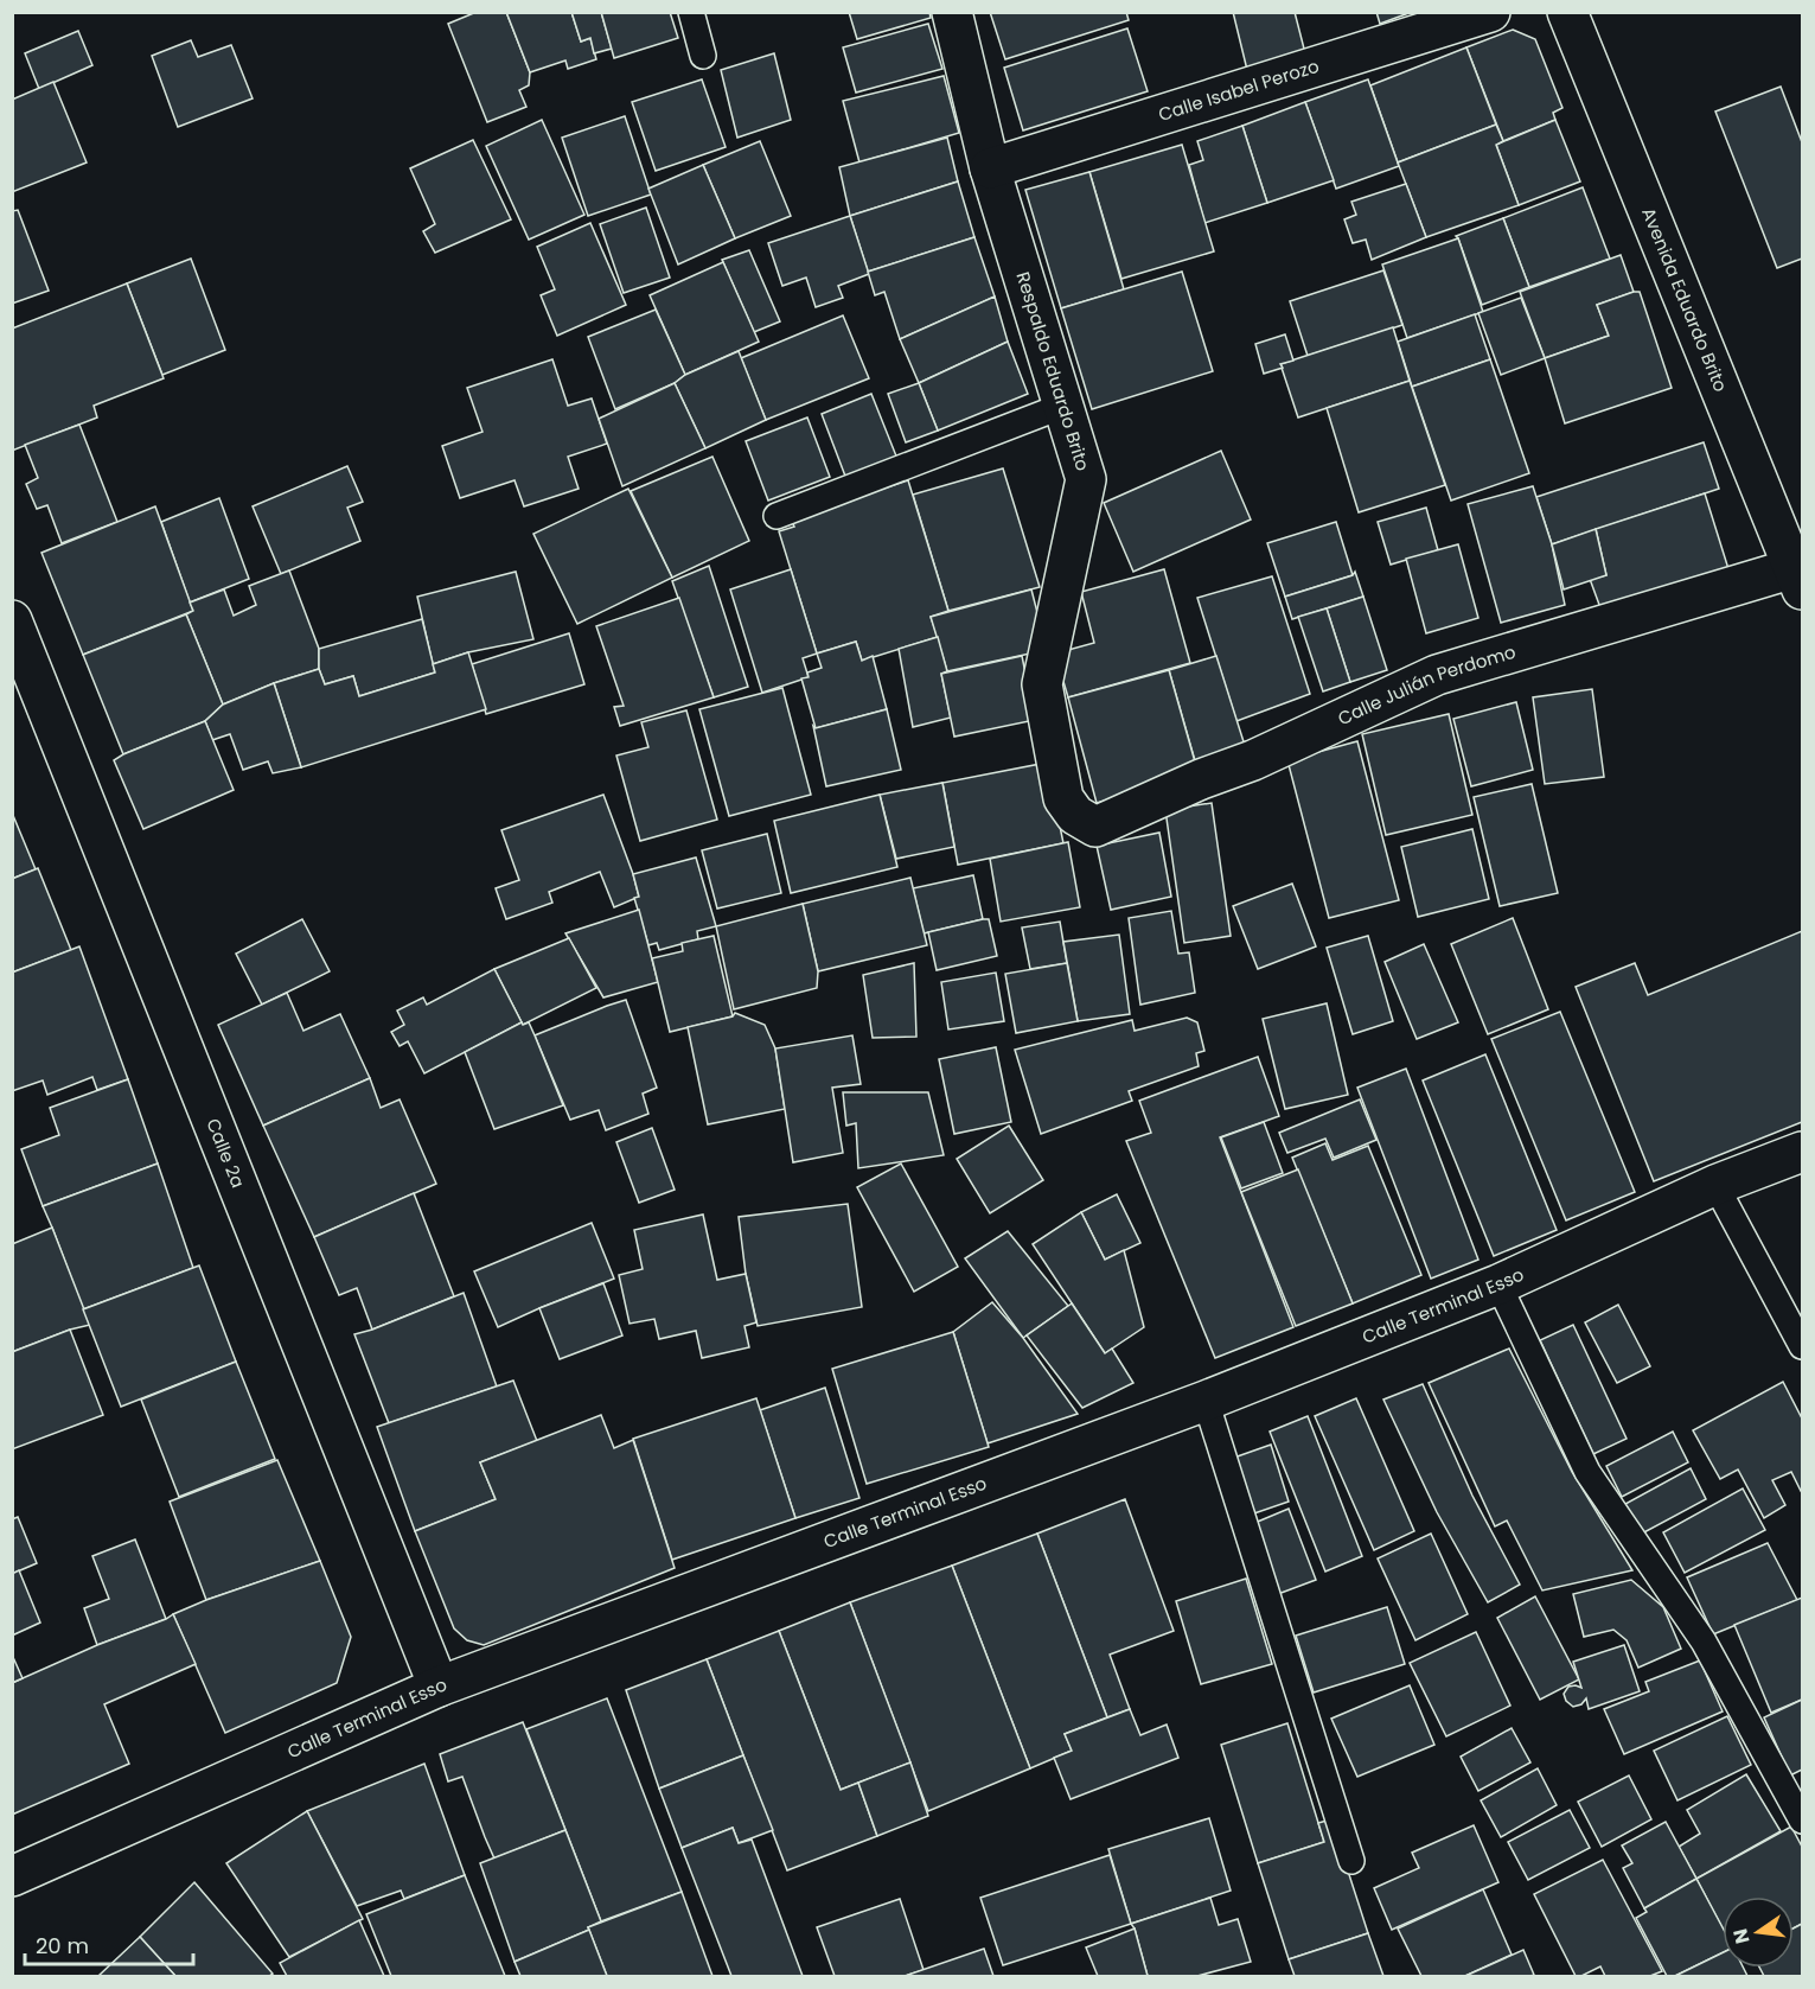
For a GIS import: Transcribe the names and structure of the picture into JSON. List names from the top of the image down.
{
  "streets": {
    "street": [
      "Calle Isabel Perozo",
      "Avenida Eduardo Brito",
      "Respaldo Eduardo Brito",
      "Calle Julián Perdomo",
      "Calle 2a",
      "Calle Terminal Esso"
    ]
  },
  "crossings": [
    ["Calle Isabel Perozo", "Respaldo Eduardo Brito"],
    ["Avenida Eduardo Brito", "Calle Julián Perdomo"],
    ["Respaldo Eduardo Brito", "Calle Julián Perdomo"],
    ["Calle 2a", "Calle Terminal Esso"]
  ],
  "scale_bar": "20 m",
  "north": "left"
}
